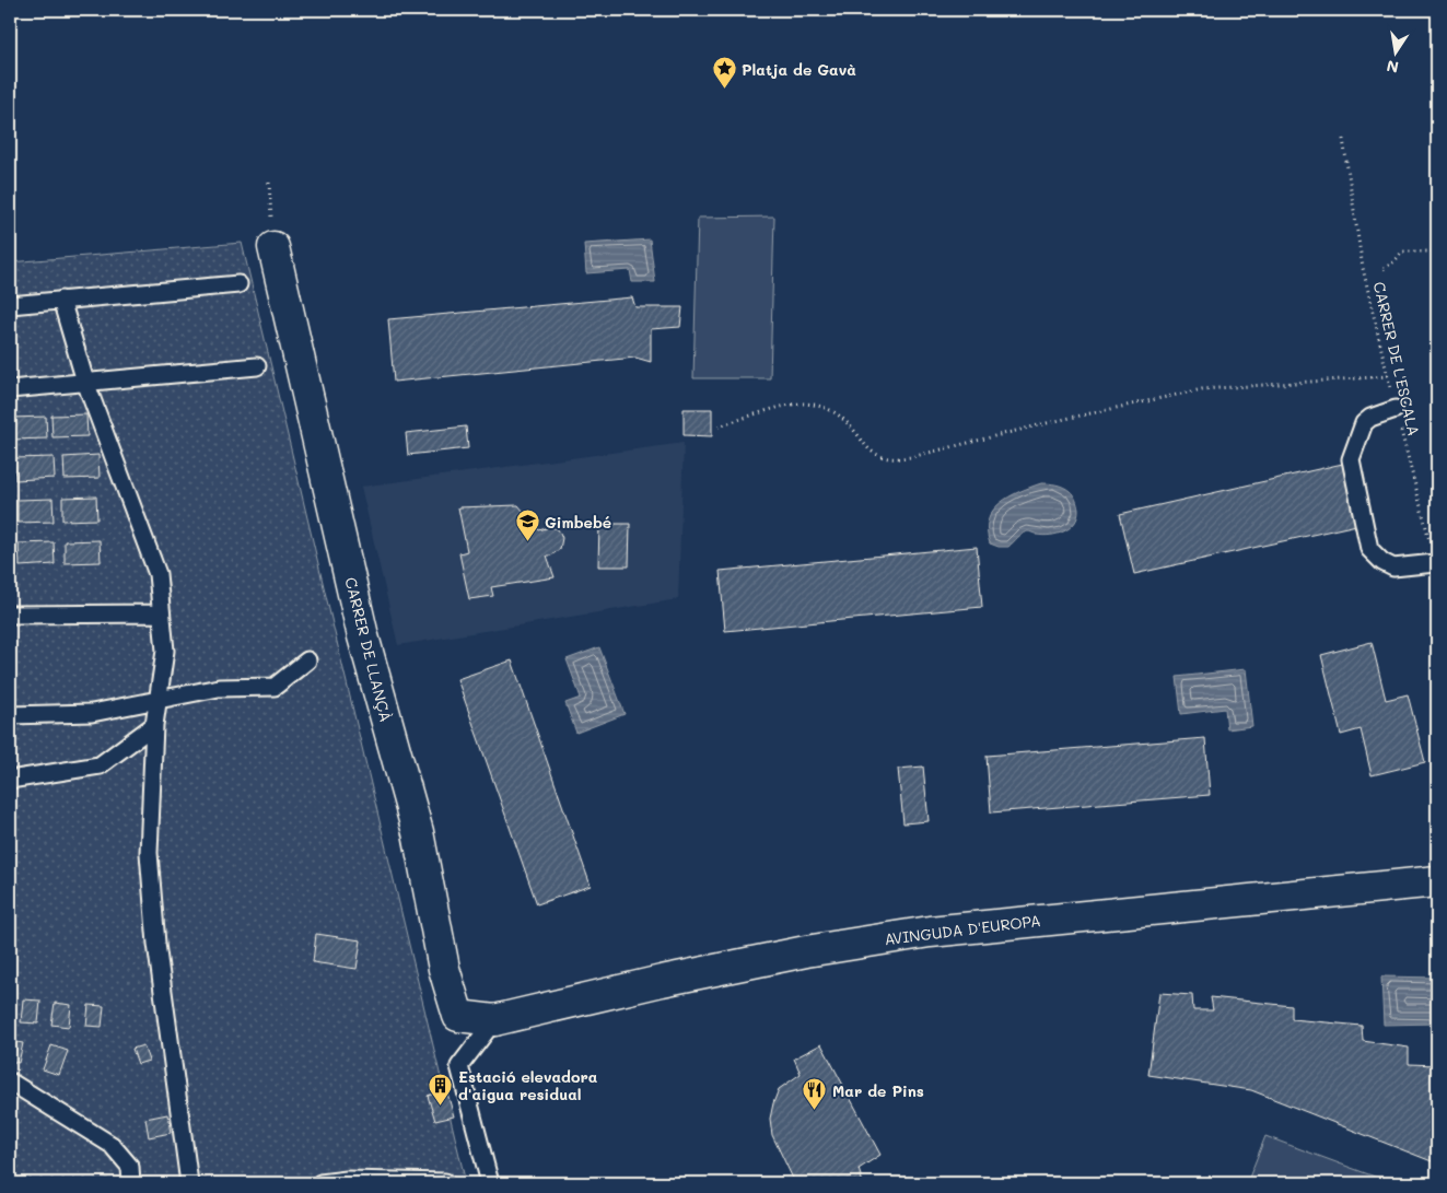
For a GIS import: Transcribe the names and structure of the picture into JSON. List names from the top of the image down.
{
  "streets": {
    "street": ["CARRER DE LLANÇÀ", "AVINGUDA D'EUROPA"],
    "path": ["CARRER DE L'ESCALA"]
  },
  "crossings": [
    ["CARRER DE LLANÇÀ", "AVINGUDA D'EUROPA"]
  ],
  "places": {
    "place": ["Platja de Gavà"],
    "school or university": ["Gimbebé"],
    "building": ["Estació elevadora d'aigua residual"],
    "restaurant": ["Mar de Pins"]
  },
  "north": "bottom"
}
